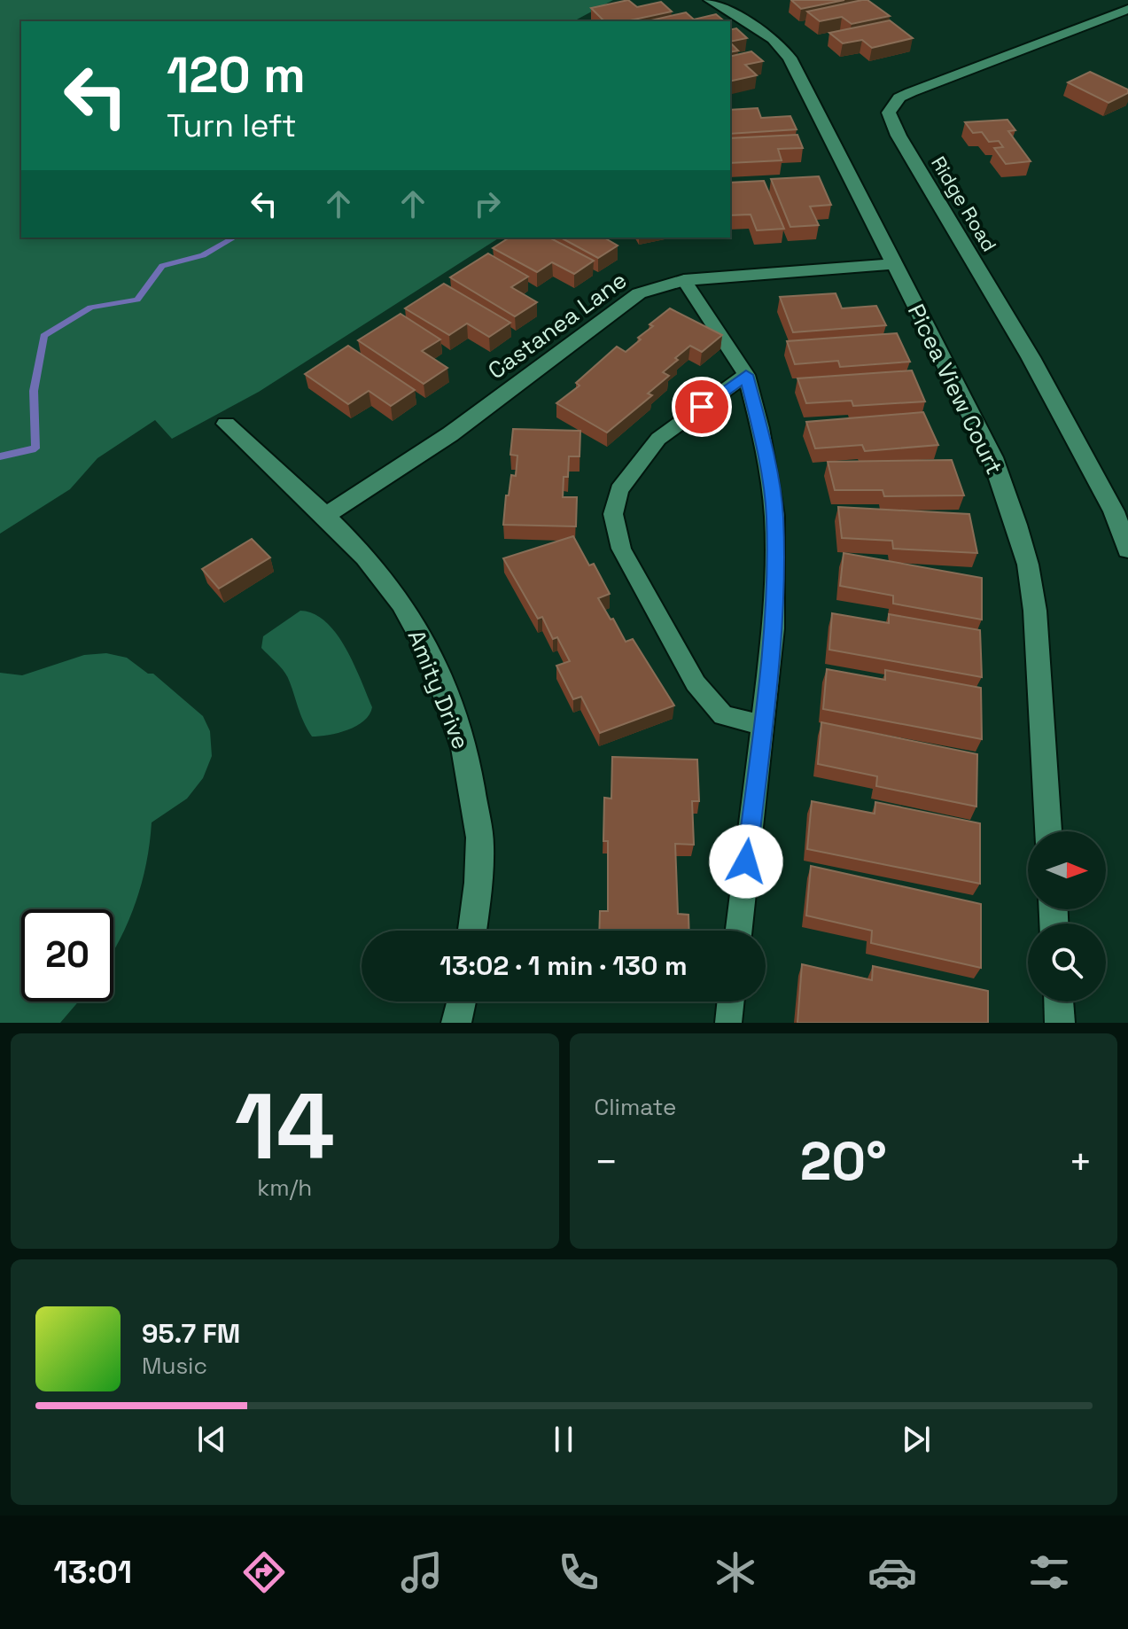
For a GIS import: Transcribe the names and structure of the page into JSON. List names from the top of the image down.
{
  "streets": {
    "street": [
      "Ridge Road",
      "Castanea Lane",
      "Picea View Court",
      "Amity Drive"
    ]
  },
  "crossings": [
    ["Castanea Lane", "Picea View Court"],
    ["Castanea Lane", "Amity Drive"]
  ],
  "north": "right",
  "page": {
    "turn": ["120 m", "Turn left"],
    "limit": "20",
    "trip": "13:02 · 1 min · 130 m",
    "tile": [
      ["14", "km/h"],
      "Climate"
    ],
    "heat": ["−", "20°", "+"],
    "song": ["95.7 FM", "Music"],
    "tabs": "13:01"
  }
}
